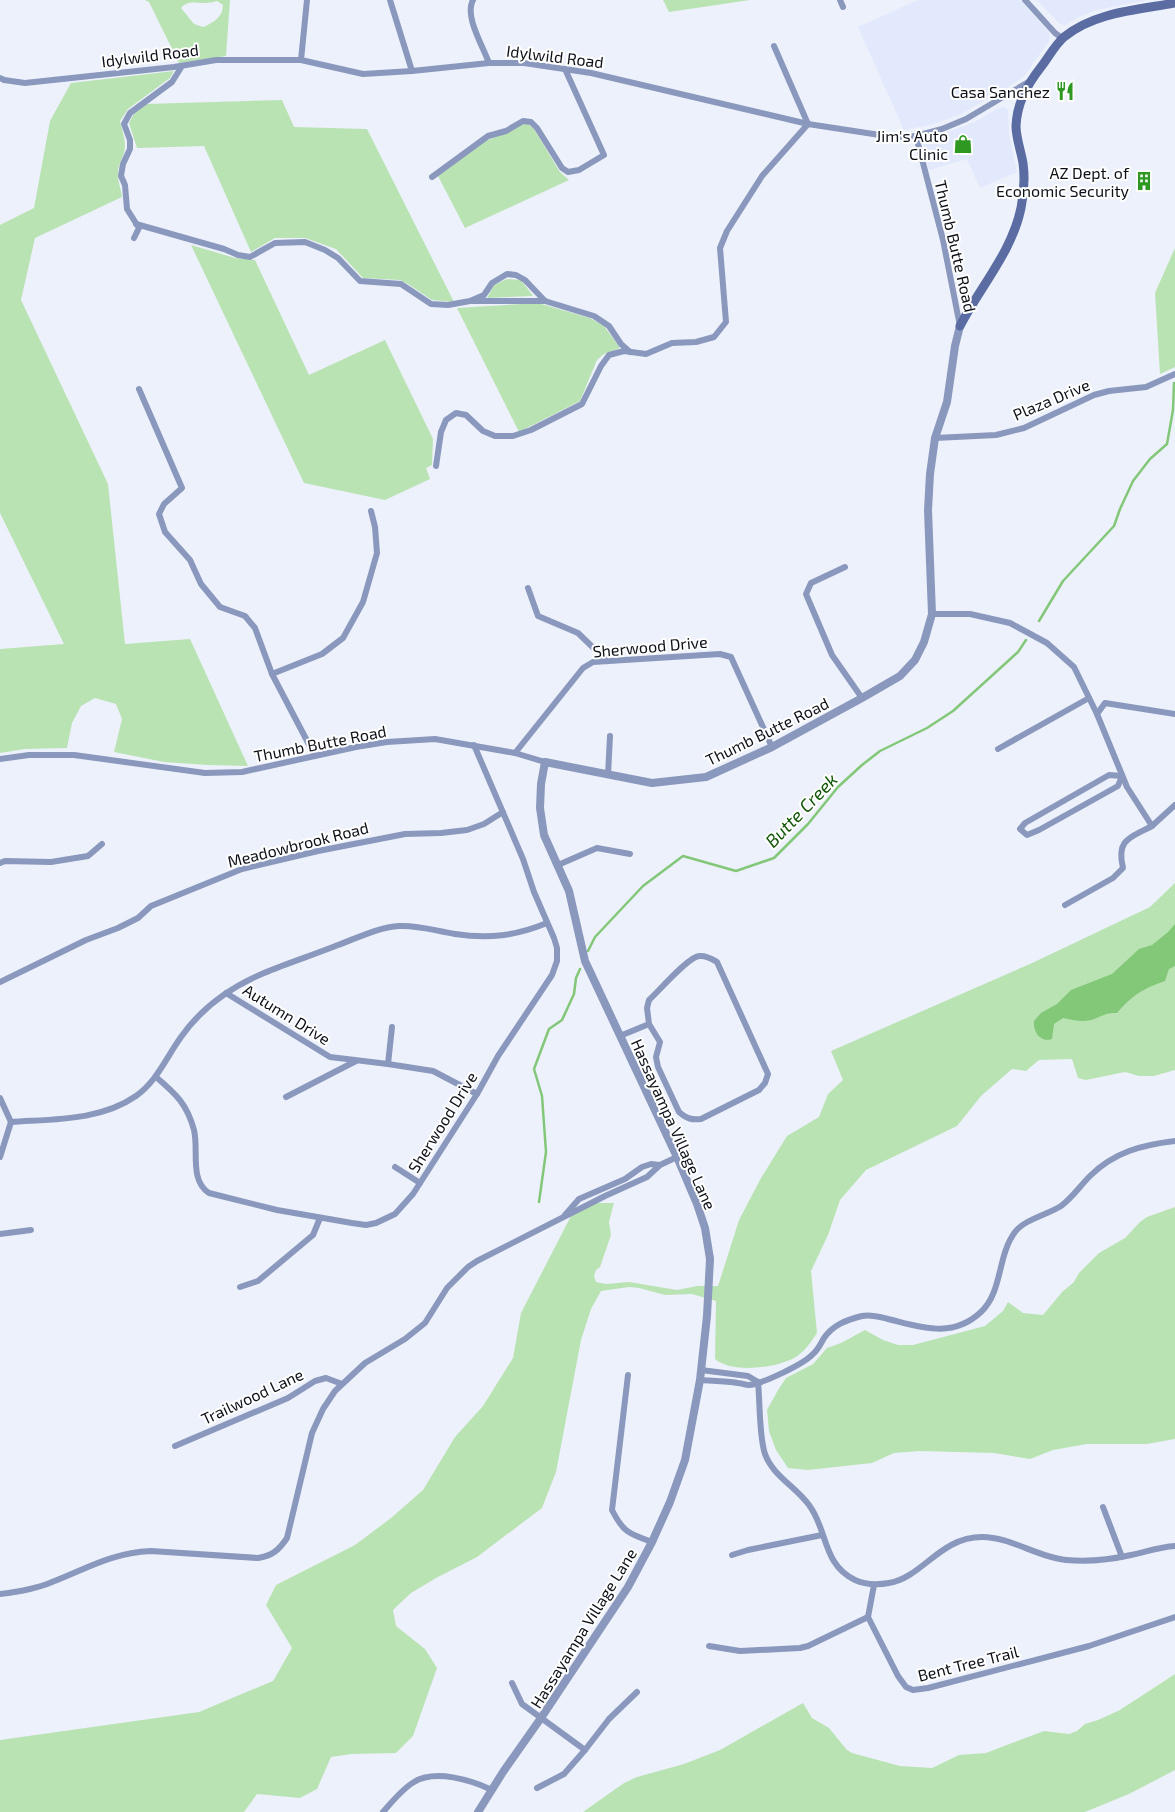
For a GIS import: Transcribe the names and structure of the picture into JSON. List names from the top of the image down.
{
  "streets": {
    "street": [
      "Idylwild Road",
      "Thumb Butte Road",
      "Plaza Drive",
      "Sherwood Drive",
      "Meadowbrook Road",
      "Autumn Drive",
      "Hassayampa Village Lane",
      "Trailwood Lane",
      "Bent Tree Trail"
    ]
  },
  "crossings": [
    ["Idylwild Road", "Thumb Butte Road"],
    ["Thumb Butte Road", "Plaza Drive"],
    ["Thumb Butte Road", "Sherwood Drive"],
    ["Thumb Butte Road", "Hassayampa Village Lane"],
    ["Sherwood Drive", "Meadowbrook Road"],
    ["Sherwood Drive", "Autumn Drive"]
  ],
  "water": ["Butte Creek"],
  "places": {
    "restaurant": ["Casa Sanchez"],
    "shop": ["Jim's Auto Clinic"],
    "building": ["AZ Dept. of Economic Security"]
  }
}
